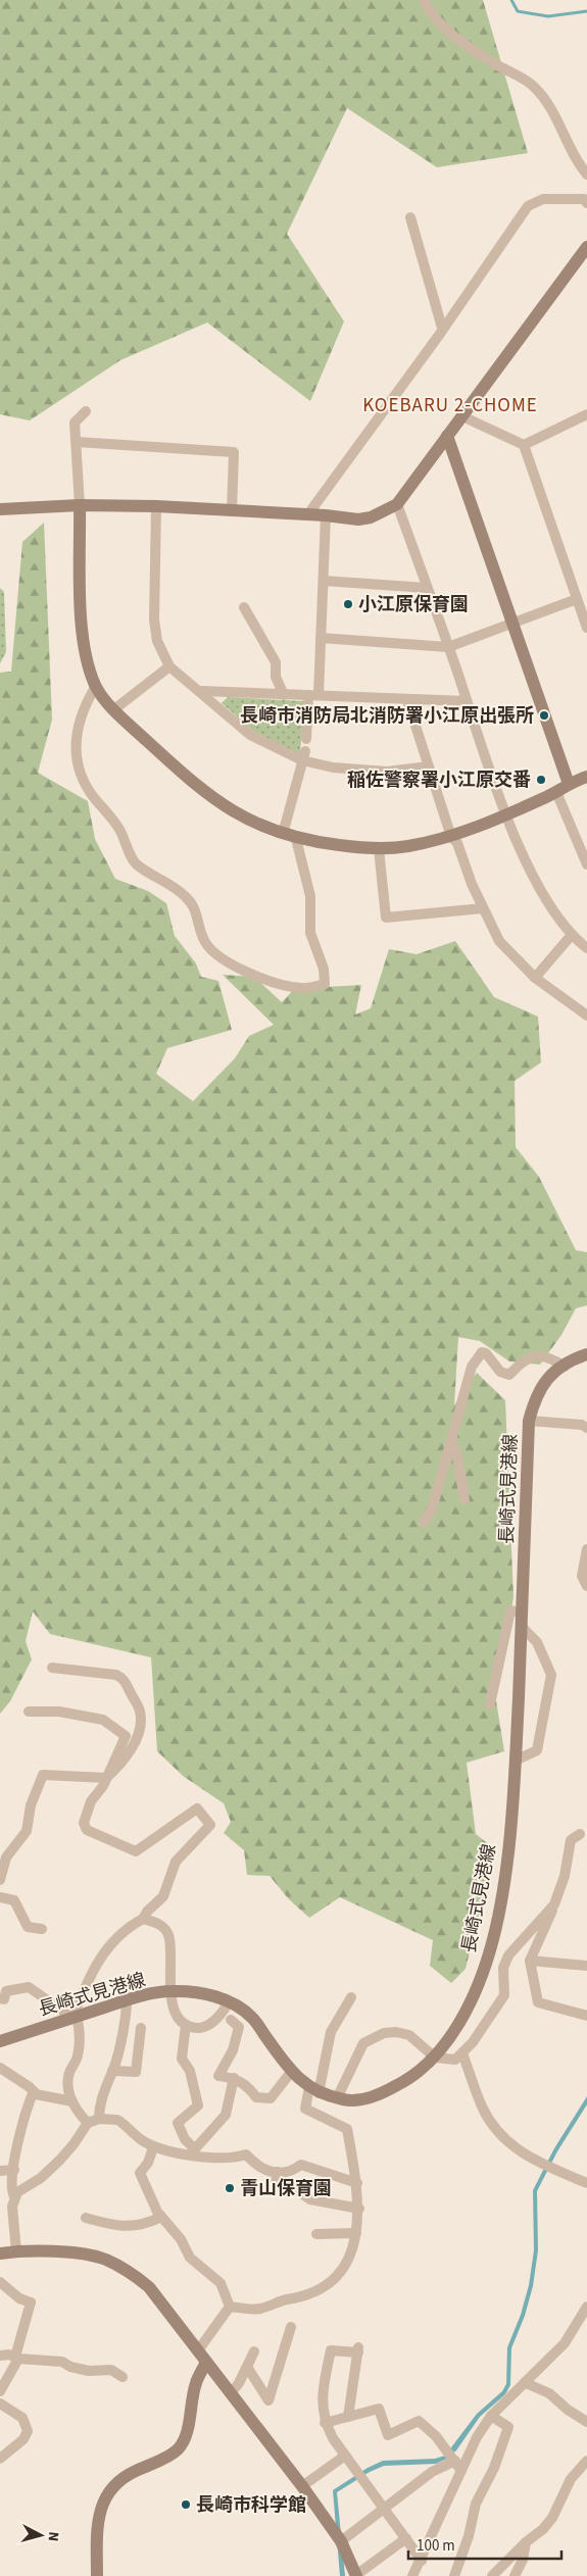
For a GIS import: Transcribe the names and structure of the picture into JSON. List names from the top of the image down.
{
  "streets": {
    "street": ["長崎式見港線"]
  },
  "districts": ["KOEBARU 2-CHOME"],
  "places": [
    "小江原保育園",
    "長崎市消防局北消防署小江原出張所",
    "稲佐警察署小江原交番",
    "青山保育園",
    "長崎市科学館"
  ],
  "scale_bar": "100 m",
  "north": "right"
}
